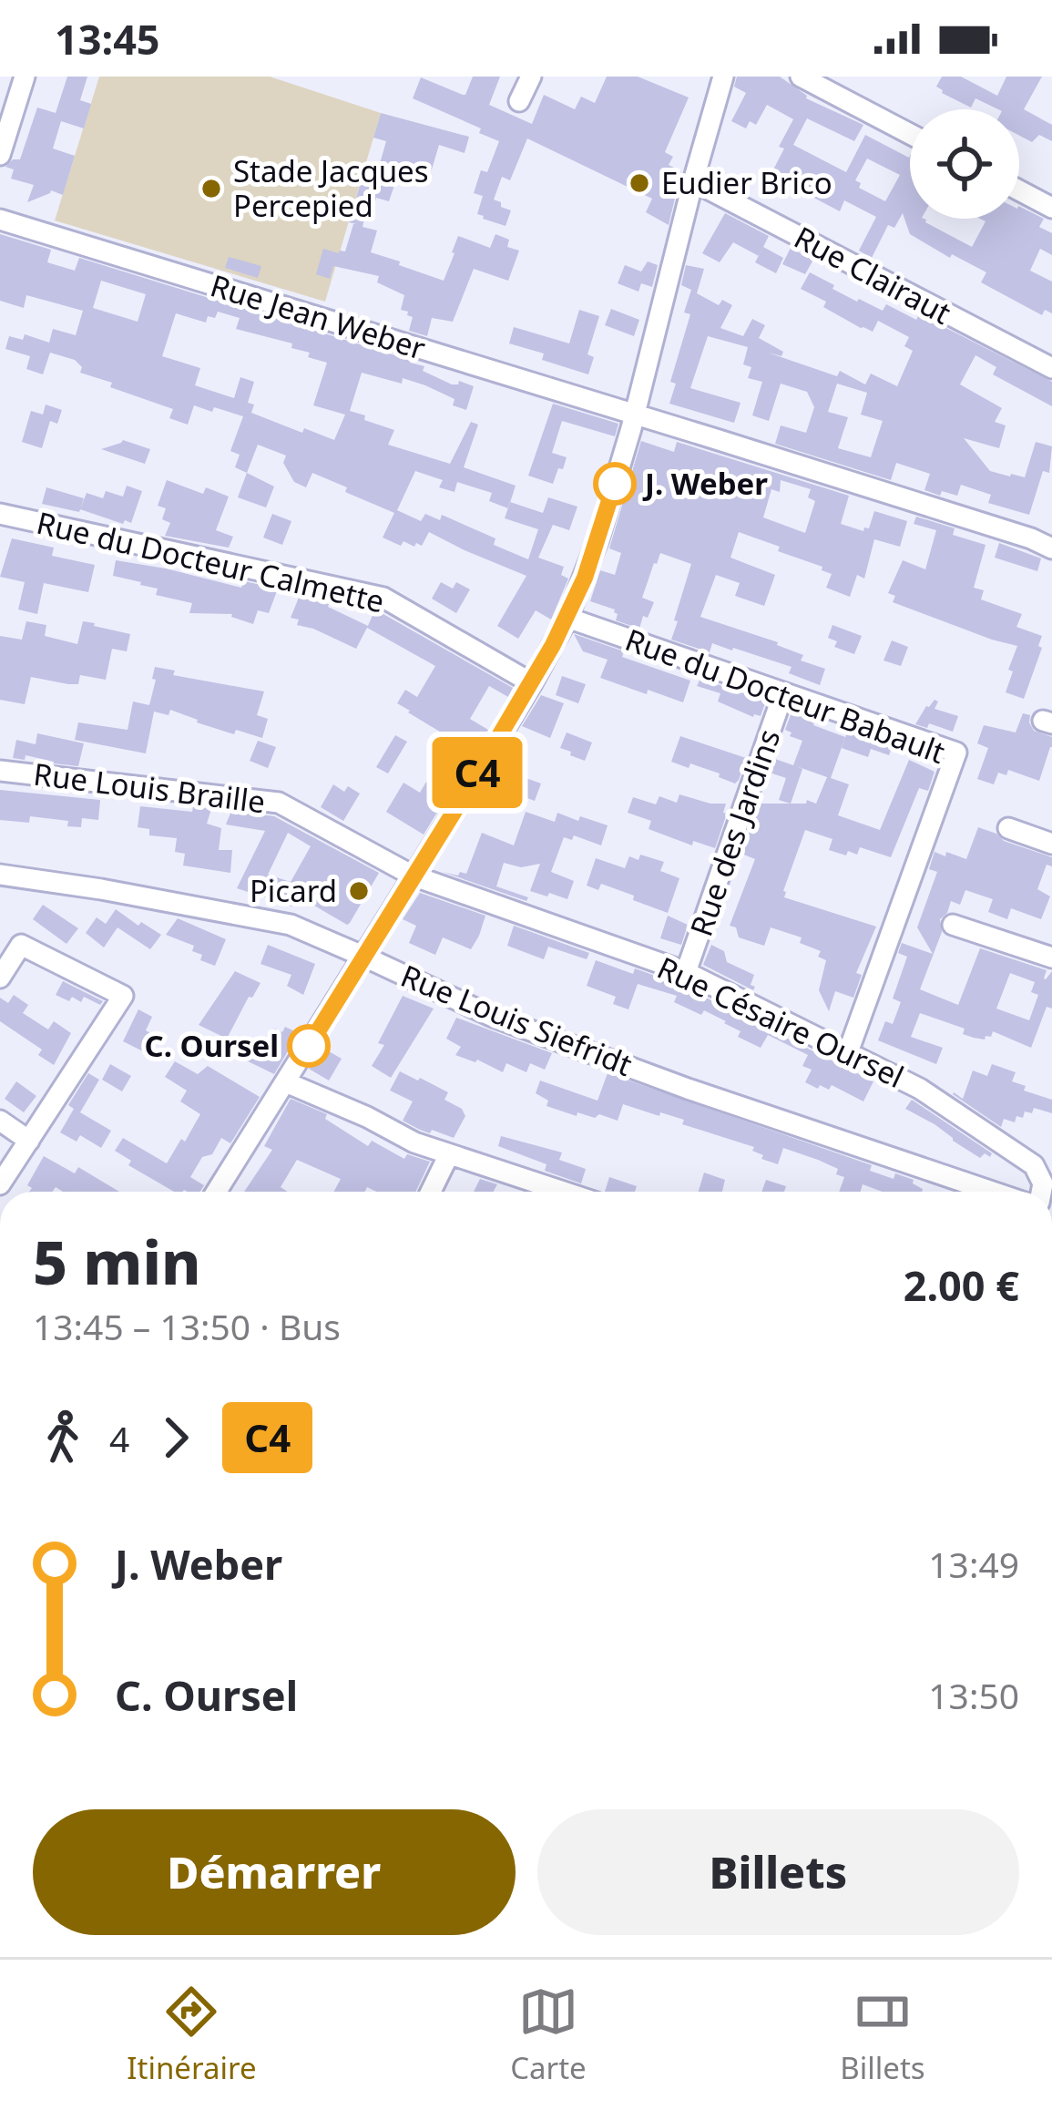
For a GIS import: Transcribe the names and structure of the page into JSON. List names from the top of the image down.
{
  "streets": {
    "street": [
      "Rue Clairaut",
      "Rue Jean Weber",
      "Rue du Docteur Calmette",
      "Rue du Docteur Babault",
      "Rue Louis Braille",
      "Rue des Jardins",
      "Rue Louis Siefridt",
      "Rue Césaire Oursel"
    ]
  },
  "crossings": [
    ["Rue du Docteur Babault", "Rue des Jardins"],
    ["Rue du Docteur Babault", "Rue Césaire Oursel"],
    ["Rue Louis Braille", "Rue Césaire Oursel"],
    ["Rue des Jardins", "Rue Césaire Oursel"]
  ],
  "places": [
    "Eudier Brico",
    "Stade Jacques Percepied",
    "J. Weber",
    "Picard",
    "C. Oursel"
  ],
  "lines": ["bus line C4"],
  "page": {
    "status": "13:45",
    "on_map": "C4",
    "heading": ["5 min", "13:45 – 13:50 · Bus", "2.00 €"],
    "legs": ["4", "C4"],
    "list": [
      {
        "name": "J. Weber",
        "value": "13:49"
      },
      {
        "name": "C. Oursel",
        "value": "13:50"
      }
    ],
    "buttons": ["Démarrer", "Billets"],
    "tabs": ["Itinéraire", "Carte", "Billets"]
  }
}
